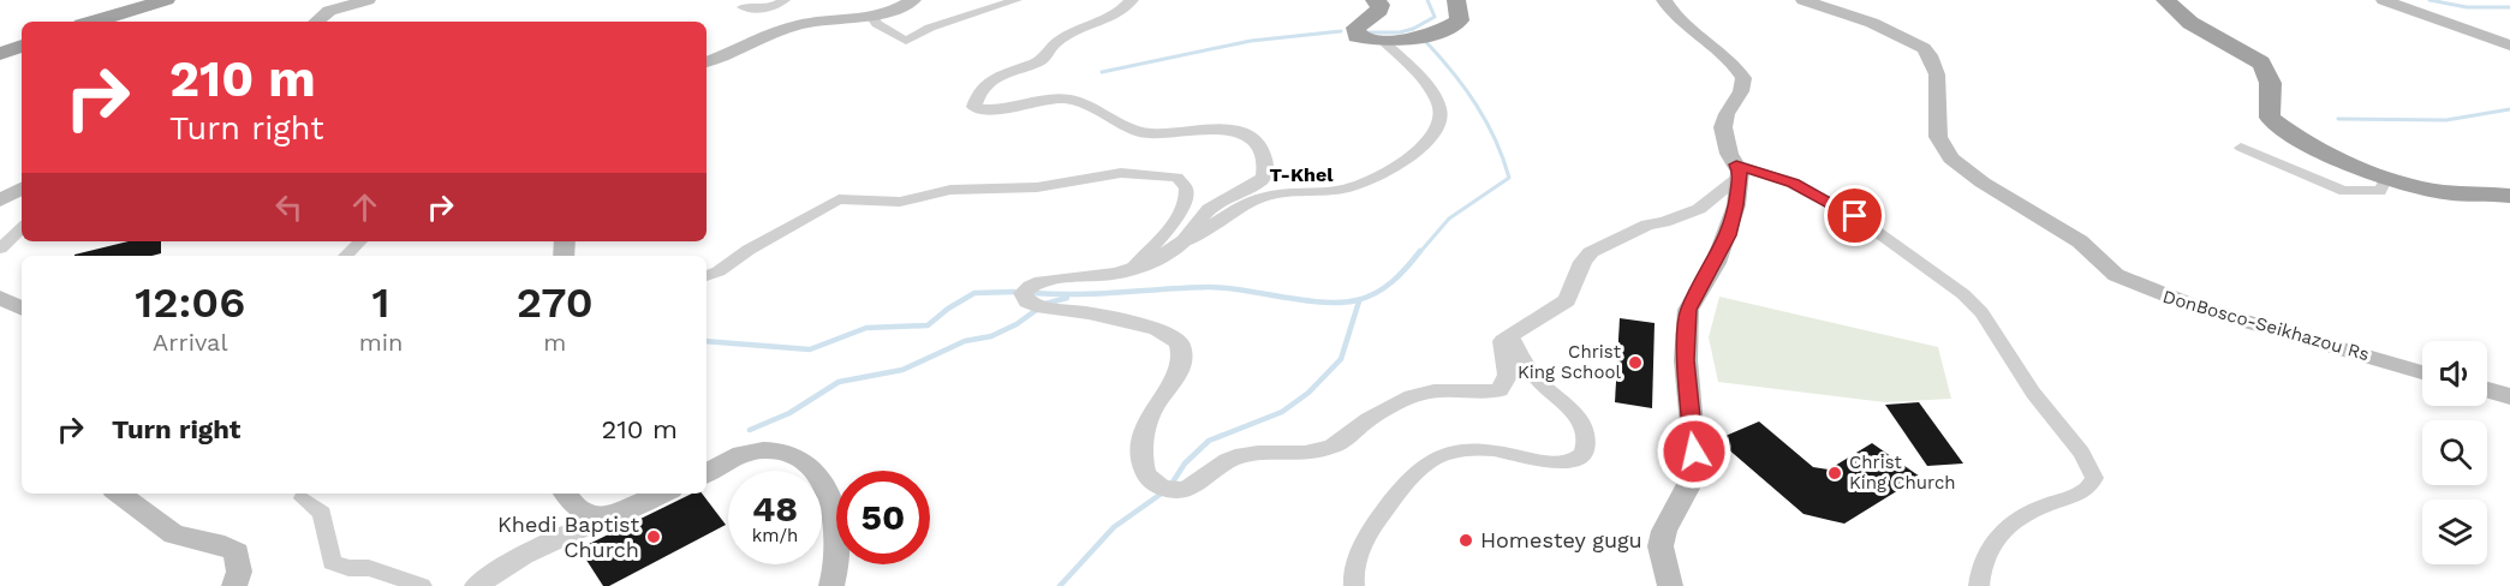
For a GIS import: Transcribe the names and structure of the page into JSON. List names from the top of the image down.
{
  "streets": {
    "main road": ["DonBosco-Seikhazou Rs"]
  },
  "districts": ["T-Khel"],
  "places": [
    "Christ King School",
    "Christ King Church",
    "Khedi Baptist Church",
    "Homestey gugu"
  ],
  "page": {
    "turn": ["210 m", "Turn right"],
    "eta": [
      "12:06",
      "Arrival",
      "1",
      "min",
      "270",
      "m"
    ],
    "list": [
      {
        "name": "Turn right",
        "value": "210 m"
      }
    ],
    "speed": "48 km/h",
    "limit": "50"
  }
}
